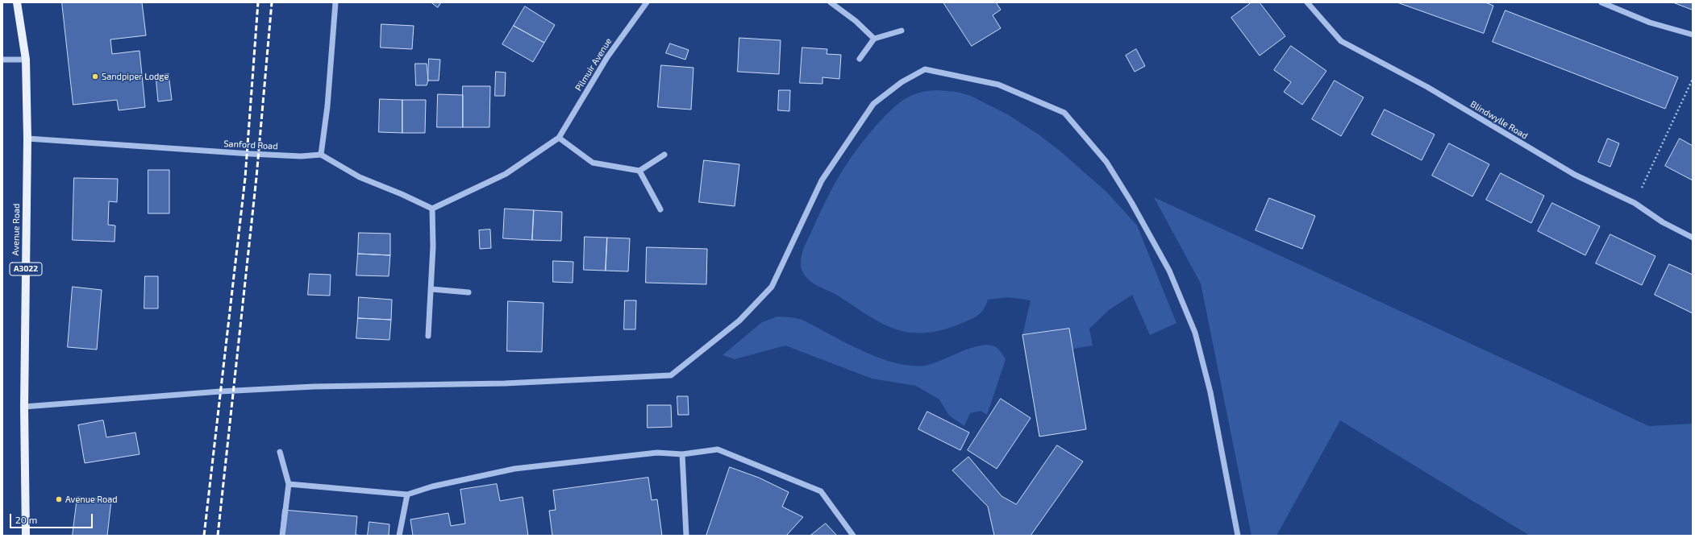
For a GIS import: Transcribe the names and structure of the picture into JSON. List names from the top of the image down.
{
  "streets": {
    "main road": ["Avenue Road", "A3022"],
    "street": ["Pilmuir Avenue", "Blindwylle Road", "Sanford Road"]
  },
  "crossings": [
    ["Sanford Road", "Avenue Road"]
  ],
  "places": ["Sandpiper Lodge", "Avenue Road"],
  "scale_bar": "20 m"
}
